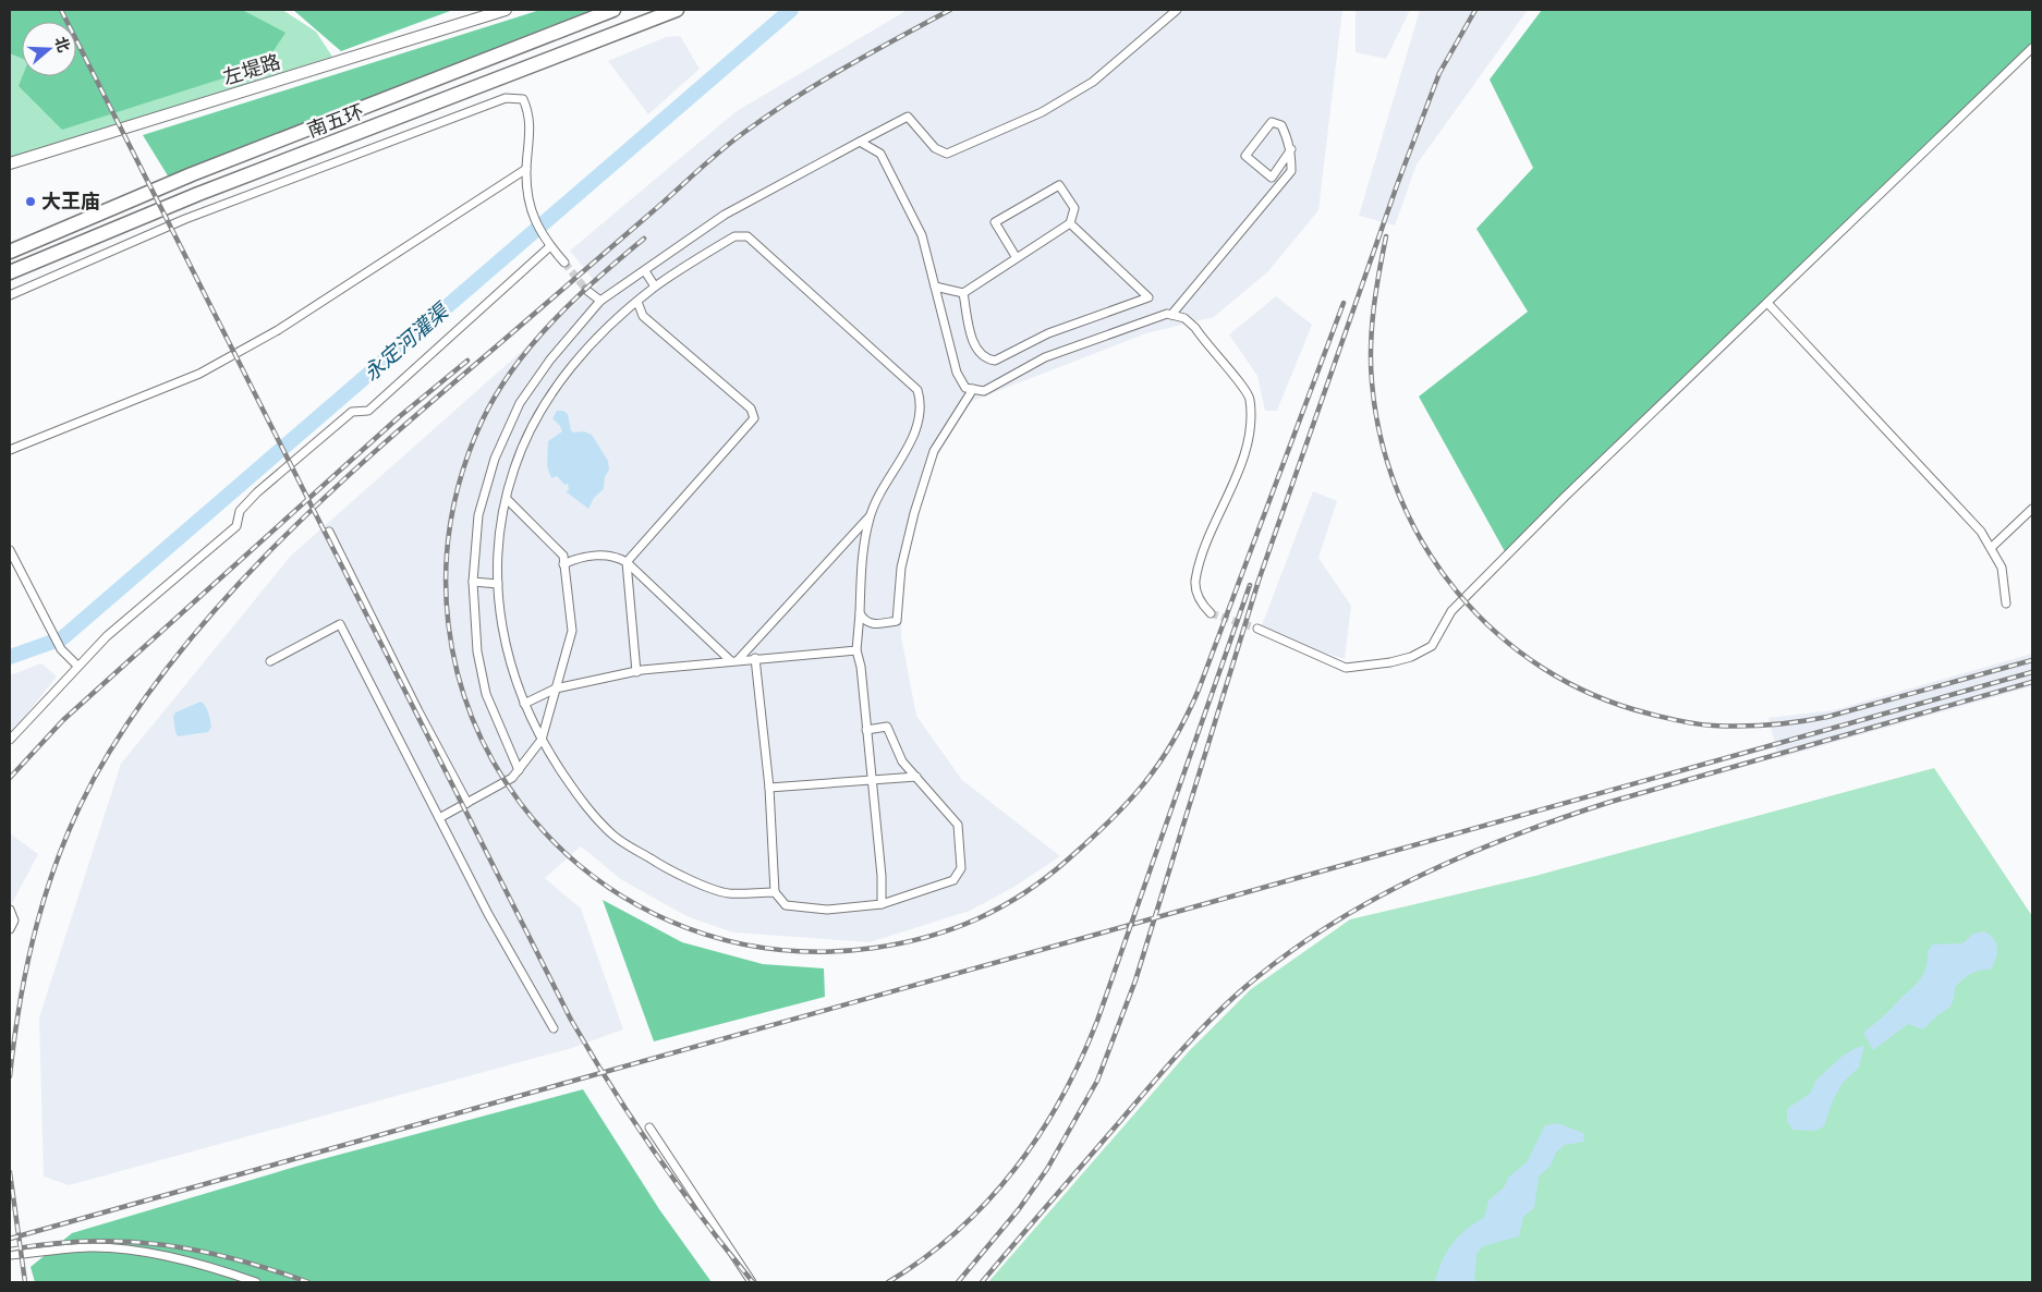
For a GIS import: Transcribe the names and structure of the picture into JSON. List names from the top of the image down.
{
  "streets": {
    "highway": ["南五环"],
    "main road": ["左堤路"]
  },
  "water": ["永定河灌渠"],
  "places": ["大王庙"],
  "north": "right"
}
